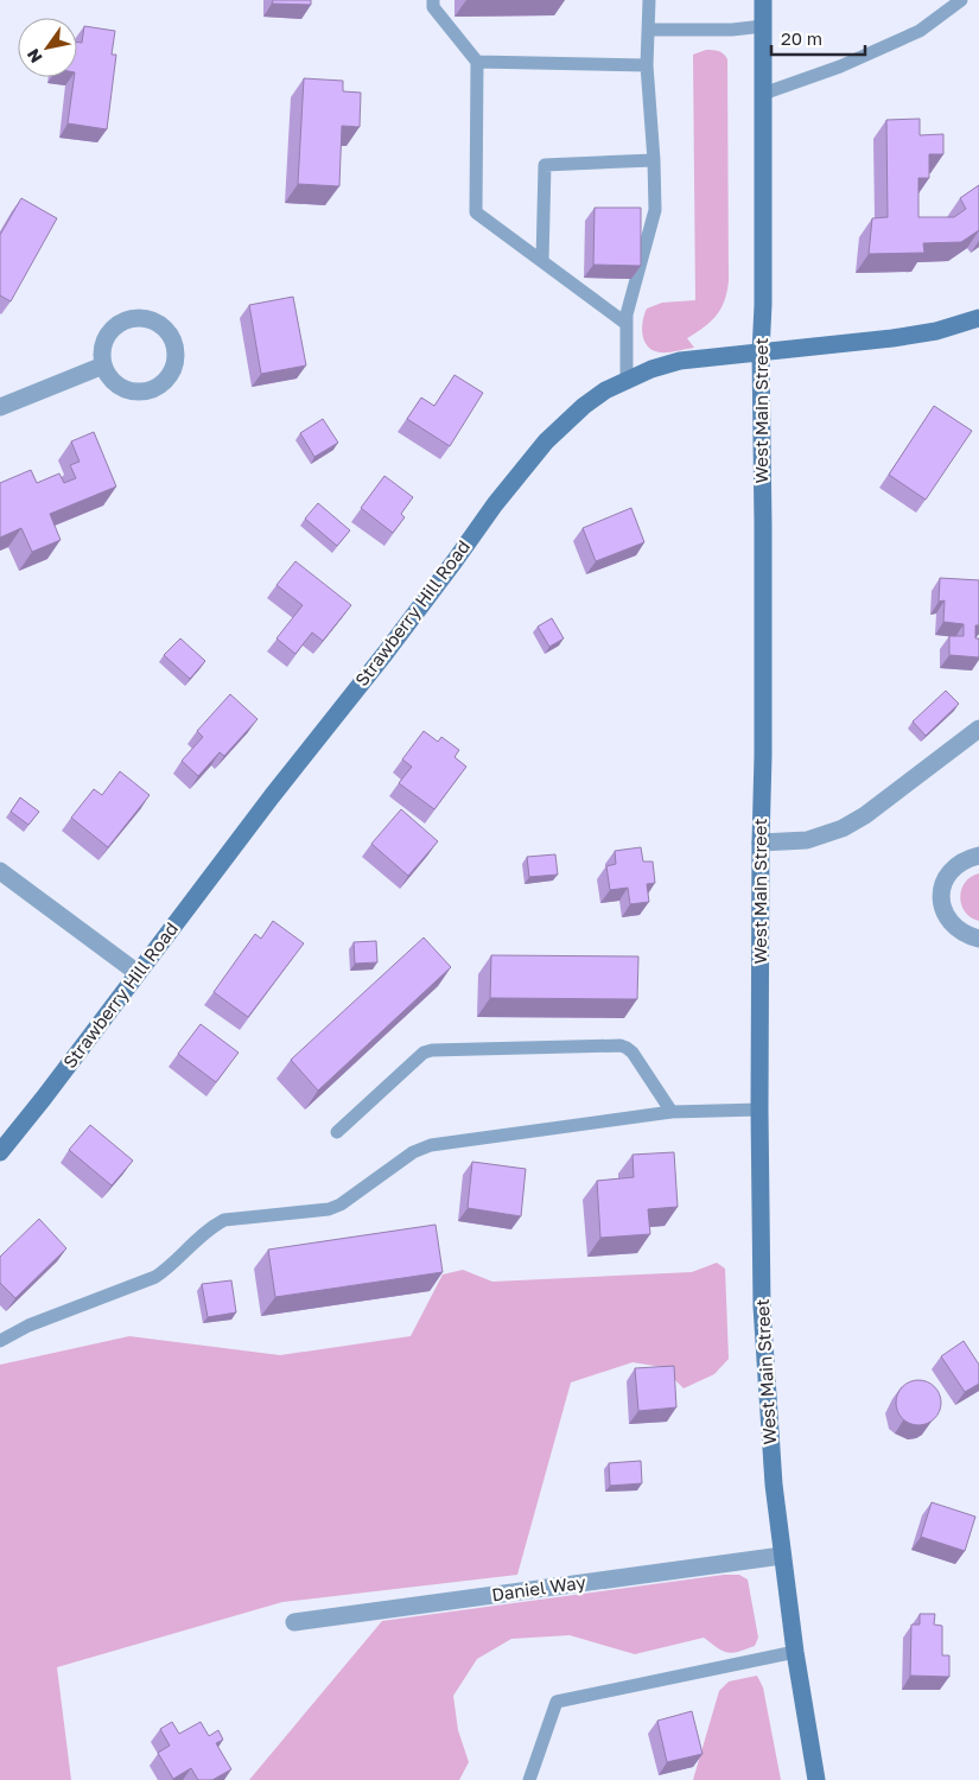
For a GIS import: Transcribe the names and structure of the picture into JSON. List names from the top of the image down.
{
  "streets": {
    "main road": ["West Main Street", "Strawberry Hill Road"],
    "street": ["Daniel Way"]
  },
  "crossings": [
    ["West Main Street", "Strawberry Hill Road"],
    ["West Main Street", "Daniel Way"]
  ],
  "scale_bar": "20 m",
  "north": "bottom left"
}
